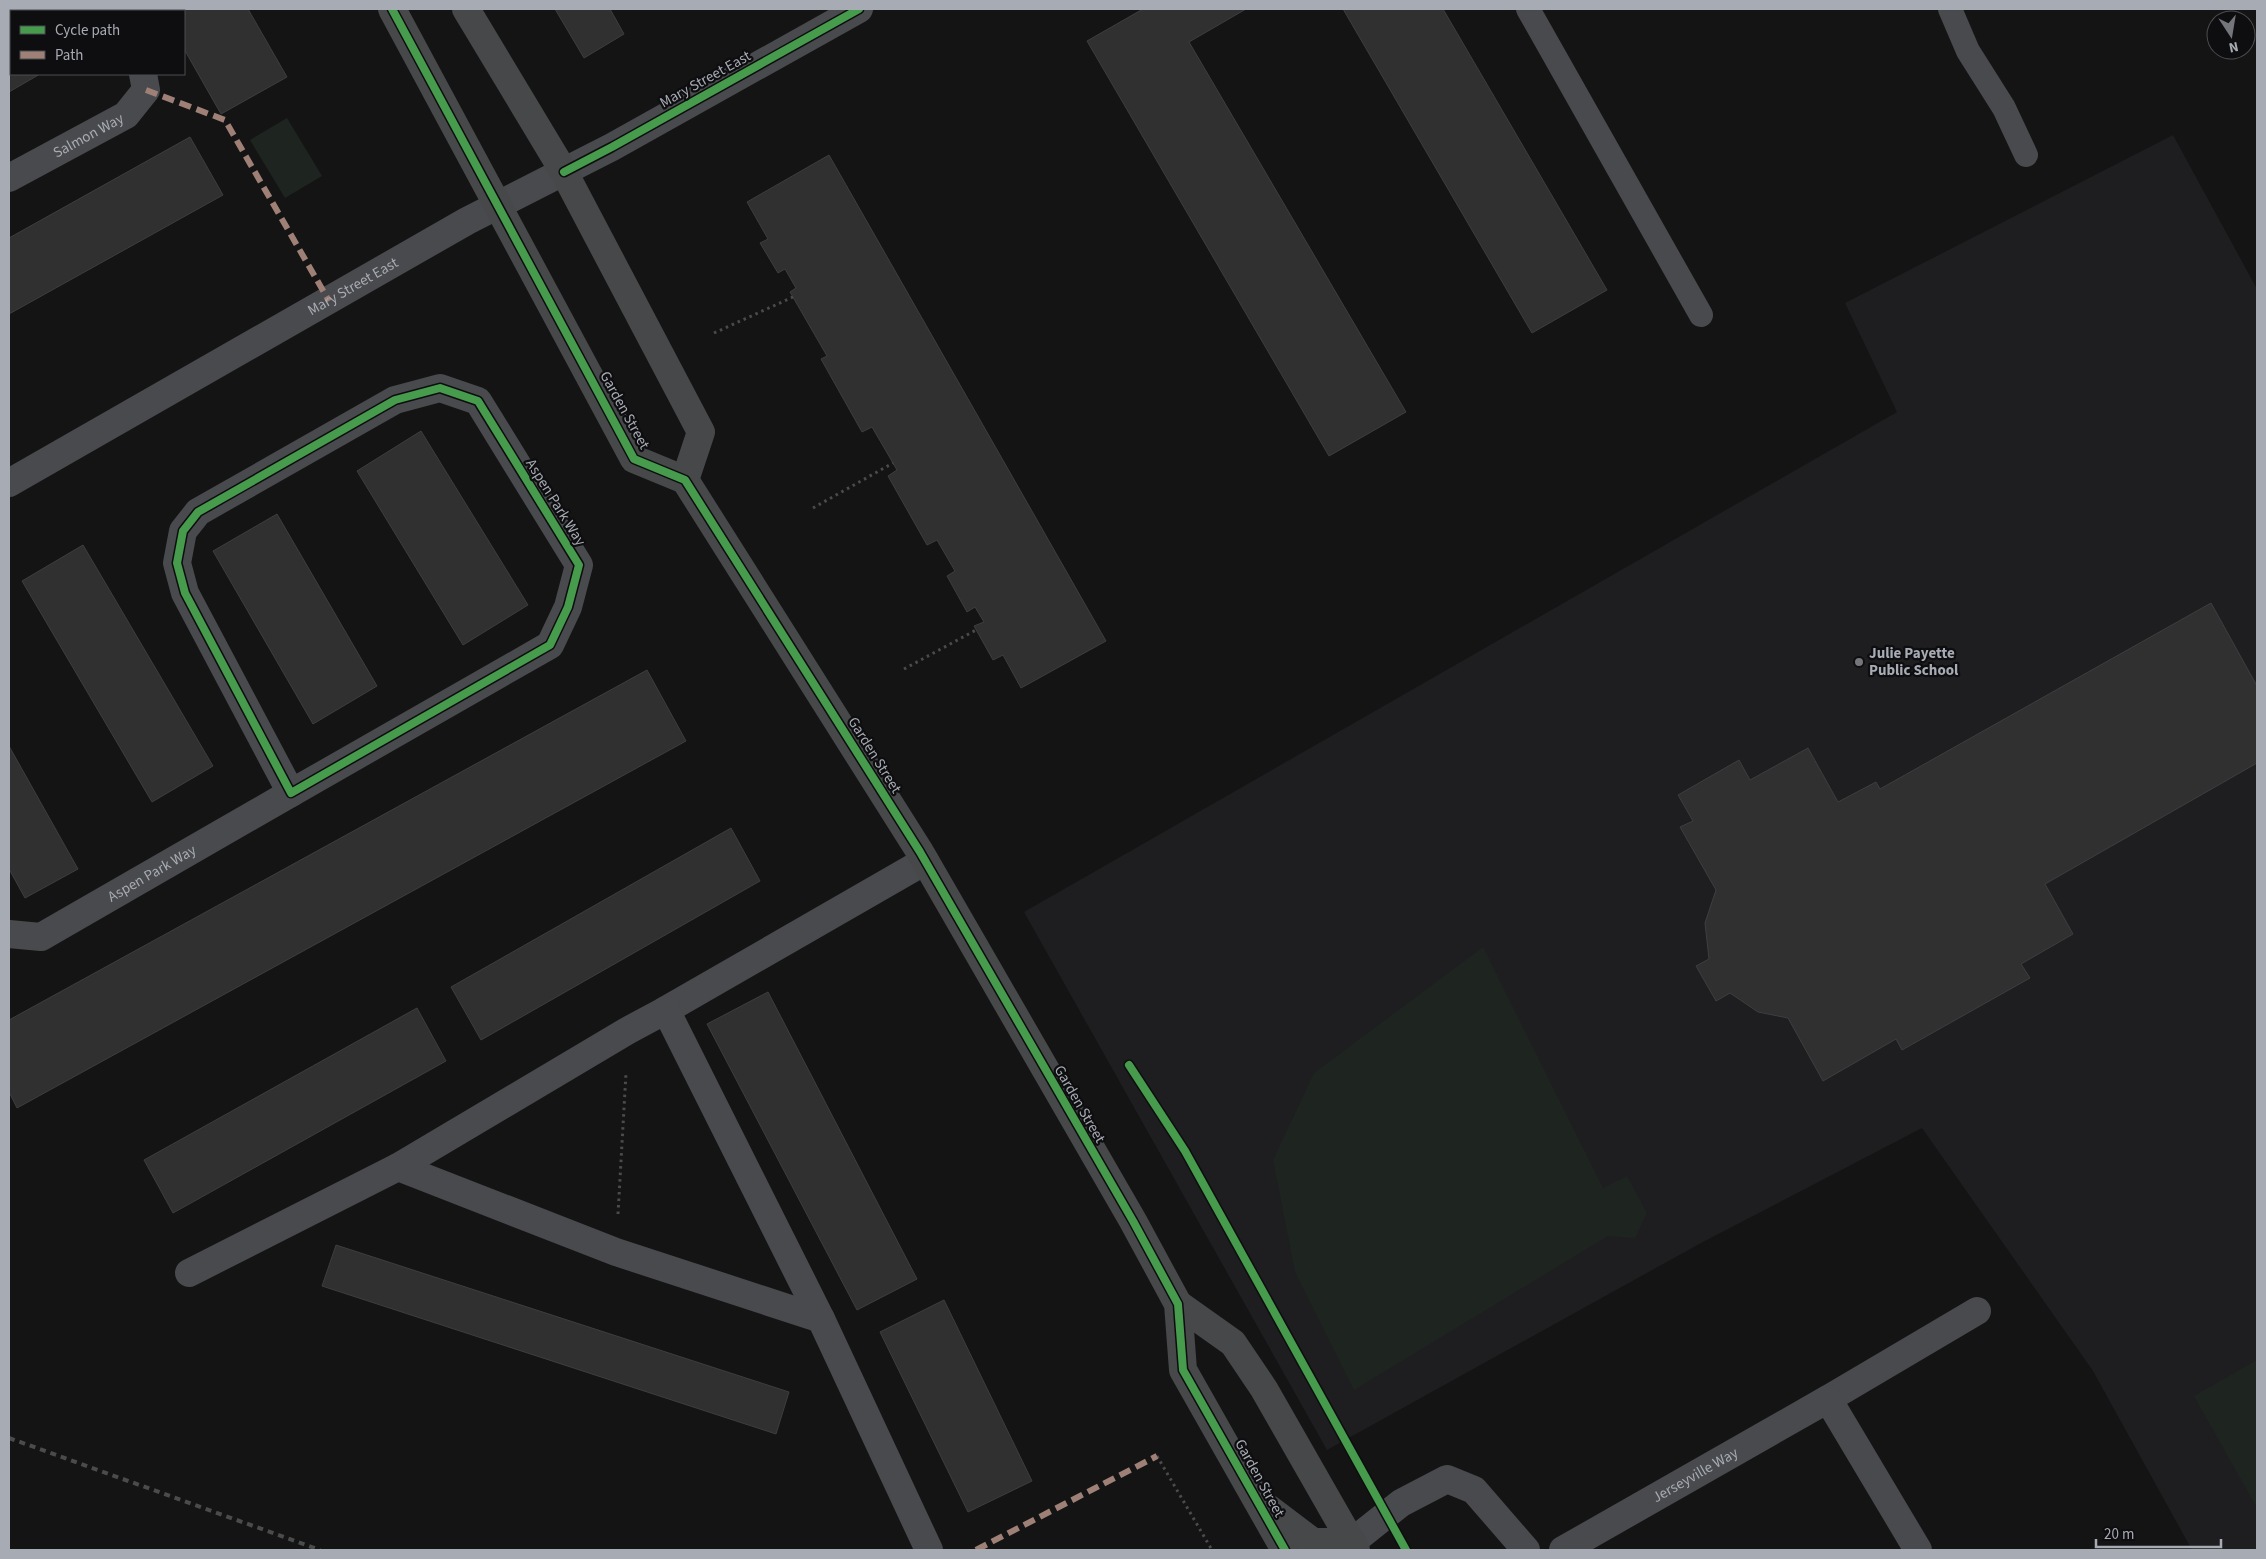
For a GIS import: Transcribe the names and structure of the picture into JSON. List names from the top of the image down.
{
  "streets": {
    "street": [
      "Mary Street East",
      "Salmon Way",
      "Garden Street",
      "Aspen Park Way",
      "Jerseyville Way"
    ]
  },
  "crossings": [
    ["Mary Street East", "Garden Street"]
  ],
  "places": ["Julie Payette Public School"],
  "legend": ["Cycle path", "Path"],
  "scale_bar": "20 m",
  "north": "bottom"
}
